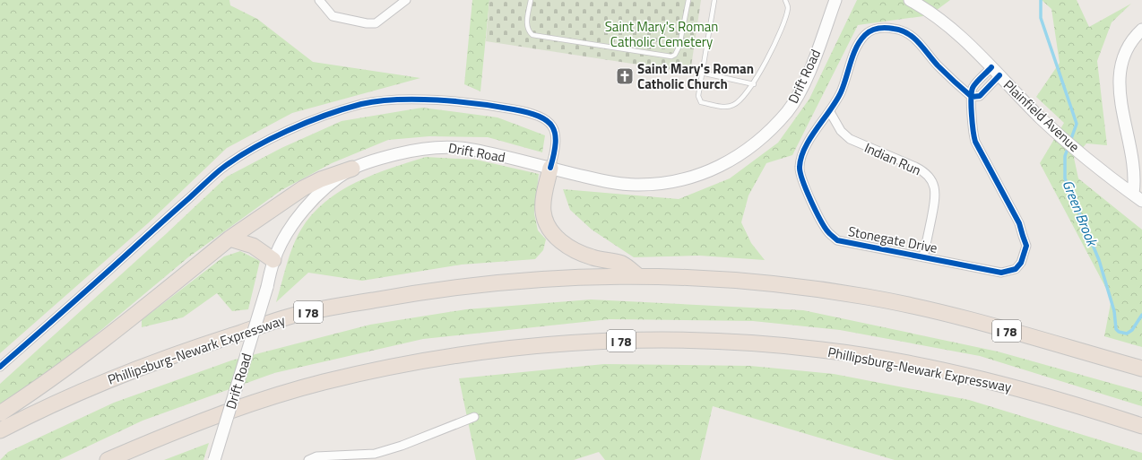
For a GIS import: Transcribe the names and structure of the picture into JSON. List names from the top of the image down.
{
  "streets": {
    "highway": ["I 78", "Phillipsburg-Newark Expressway"],
    "main road": ["Drift Road", "Plainfield Avenue"],
    "street": ["Indian Run", "Stonegate Drive"]
  },
  "crossings": [
    ["Plainfield Avenue", "Stonegate Drive"],
    ["Indian Run", "Stonegate Drive"]
  ],
  "water": ["Green Brook"],
  "parks": ["Saint Mary's Roman Catholic Cemetery"],
  "places": {
    "church": ["Saint Mary's Roman Catholic Church"]
  }
}
